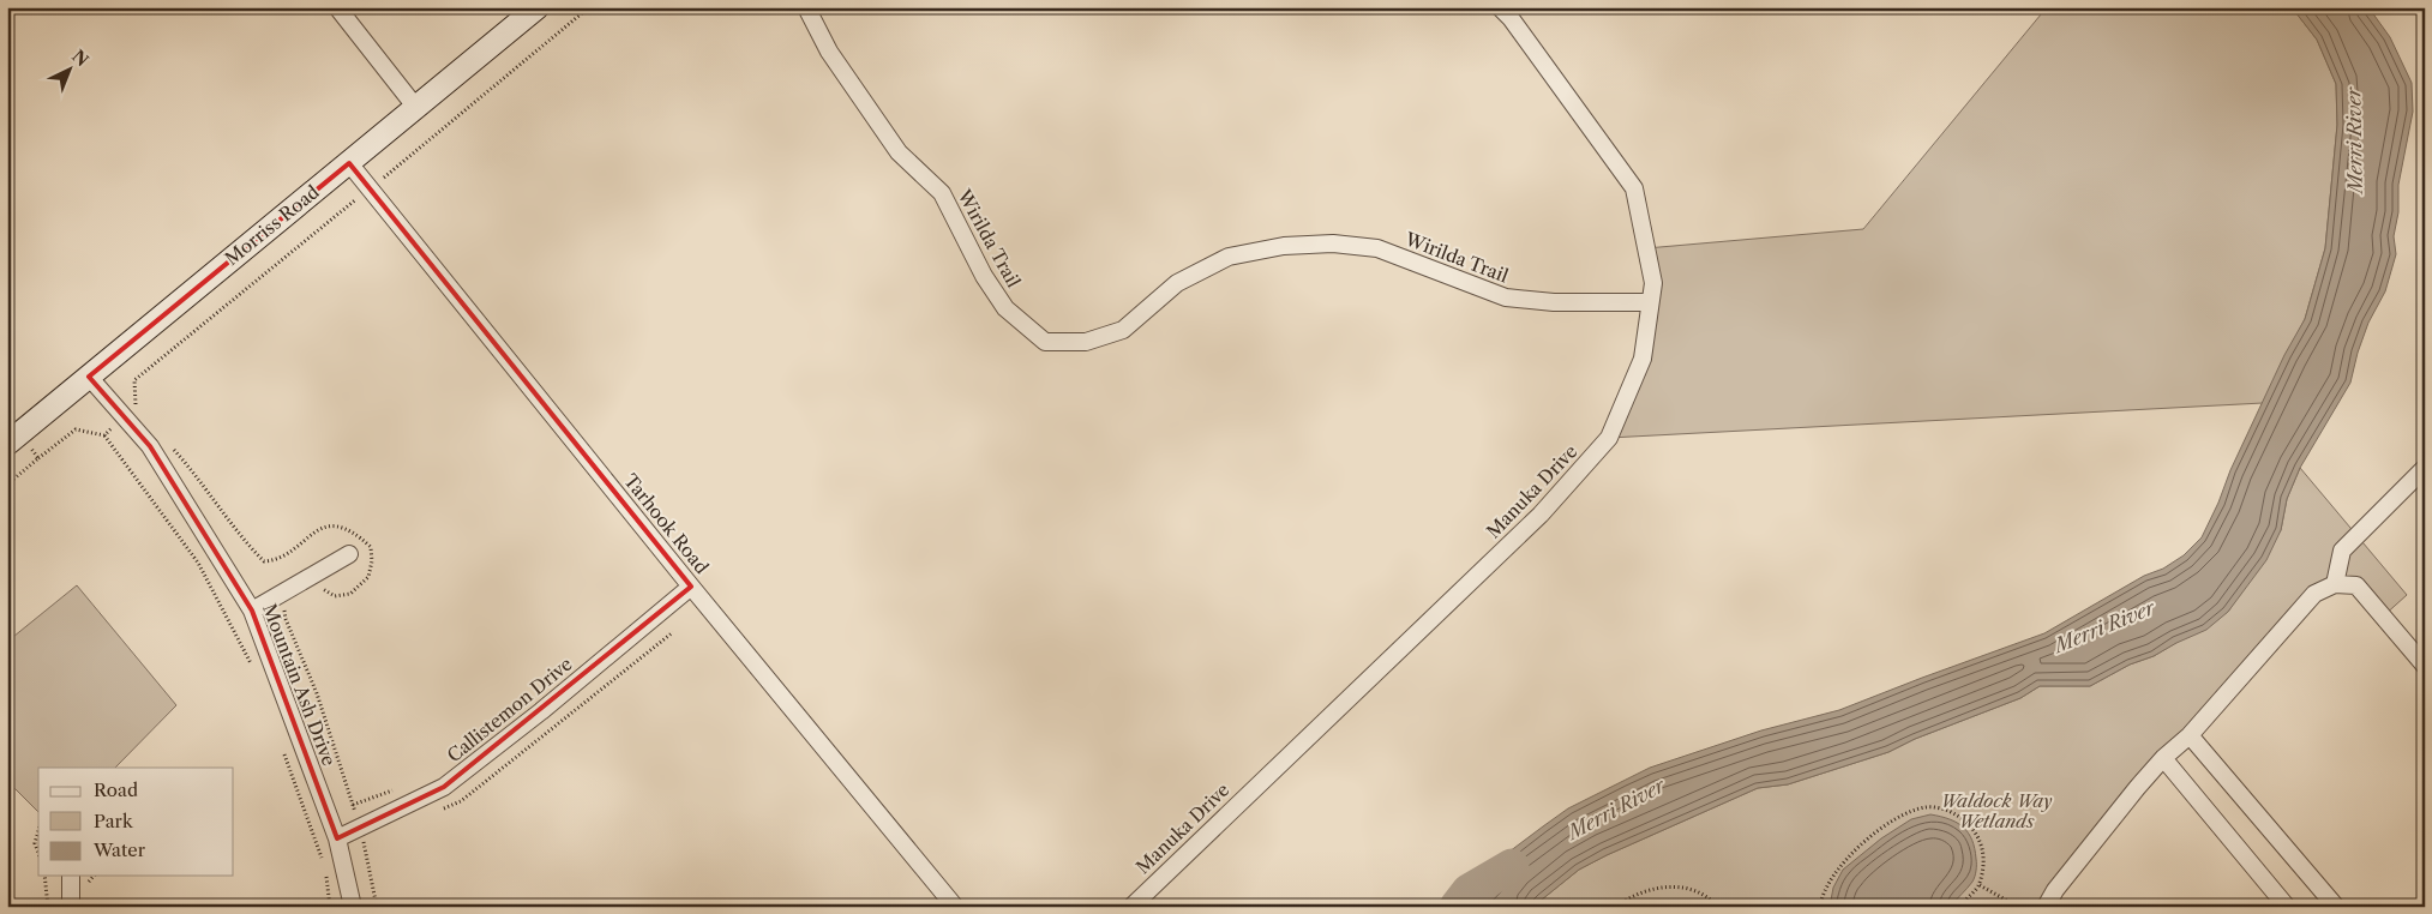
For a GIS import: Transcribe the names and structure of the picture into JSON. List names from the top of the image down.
{
  "streets": {
    "street": [
      "Morriss Road",
      "Wirilda Trail",
      "Manuka Drive",
      "Tarhook Road",
      "Mountain Ash Drive",
      "Callistemon Drive"
    ]
  },
  "crossings": [
    ["Morriss Road", "Tarhook Road"],
    ["Morriss Road", "Mountain Ash Drive"],
    ["Wirilda Trail", "Manuka Drive"],
    ["Tarhook Road", "Callistemon Drive"],
    ["Mountain Ash Drive", "Callistemon Drive"]
  ],
  "water": ["Merri River"],
  "parks": ["Waldock Way Wetlands"],
  "legend": ["Road", "Park", "Water"],
  "north": "top right"
}
